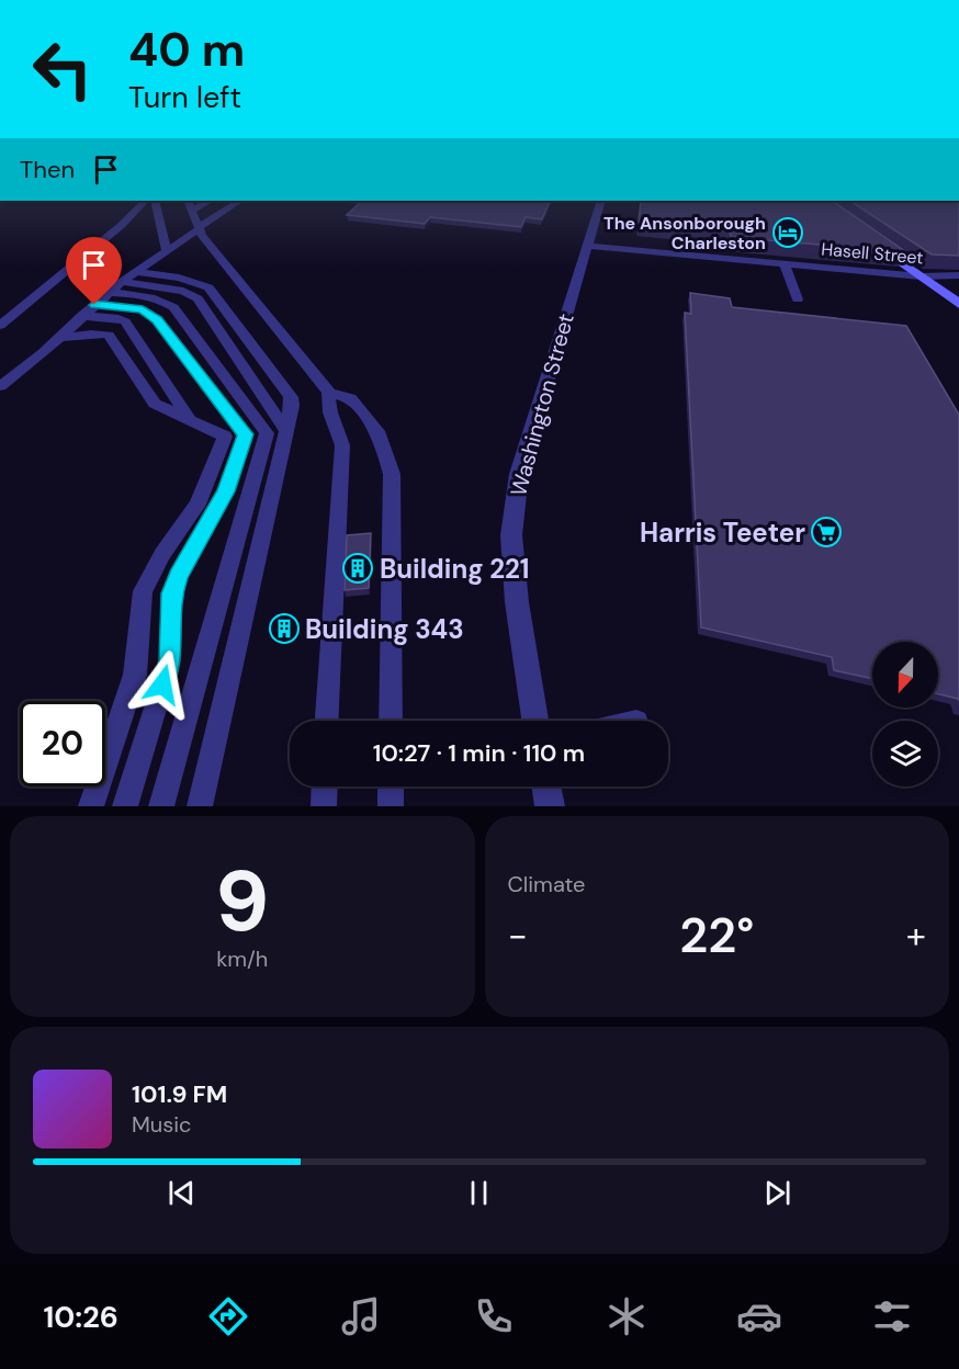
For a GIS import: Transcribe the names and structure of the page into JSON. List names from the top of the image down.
{
  "streets": {
    "street": ["Hasell Street", "Washington Street"]
  },
  "crossings": [
    ["Hasell Street", "Washington Street"]
  ],
  "places": {
    "hotel": ["The Ansonborough Charleston"],
    "supermarket": ["Harris Teeter"],
    "building": ["Building 221", "Building 343"]
  },
  "north": "bottom",
  "page": {
    "turn": ["40 m", "Turn left"],
    "then": "Then",
    "limit": "20",
    "trip": "10:27 · 1 min · 110 m",
    "tile": [
      ["9", "km/h"],
      "Climate"
    ],
    "heat": ["−", "22°", "+"],
    "song": ["101.9 FM", "Music"],
    "tabs": "10:26"
  }
}
